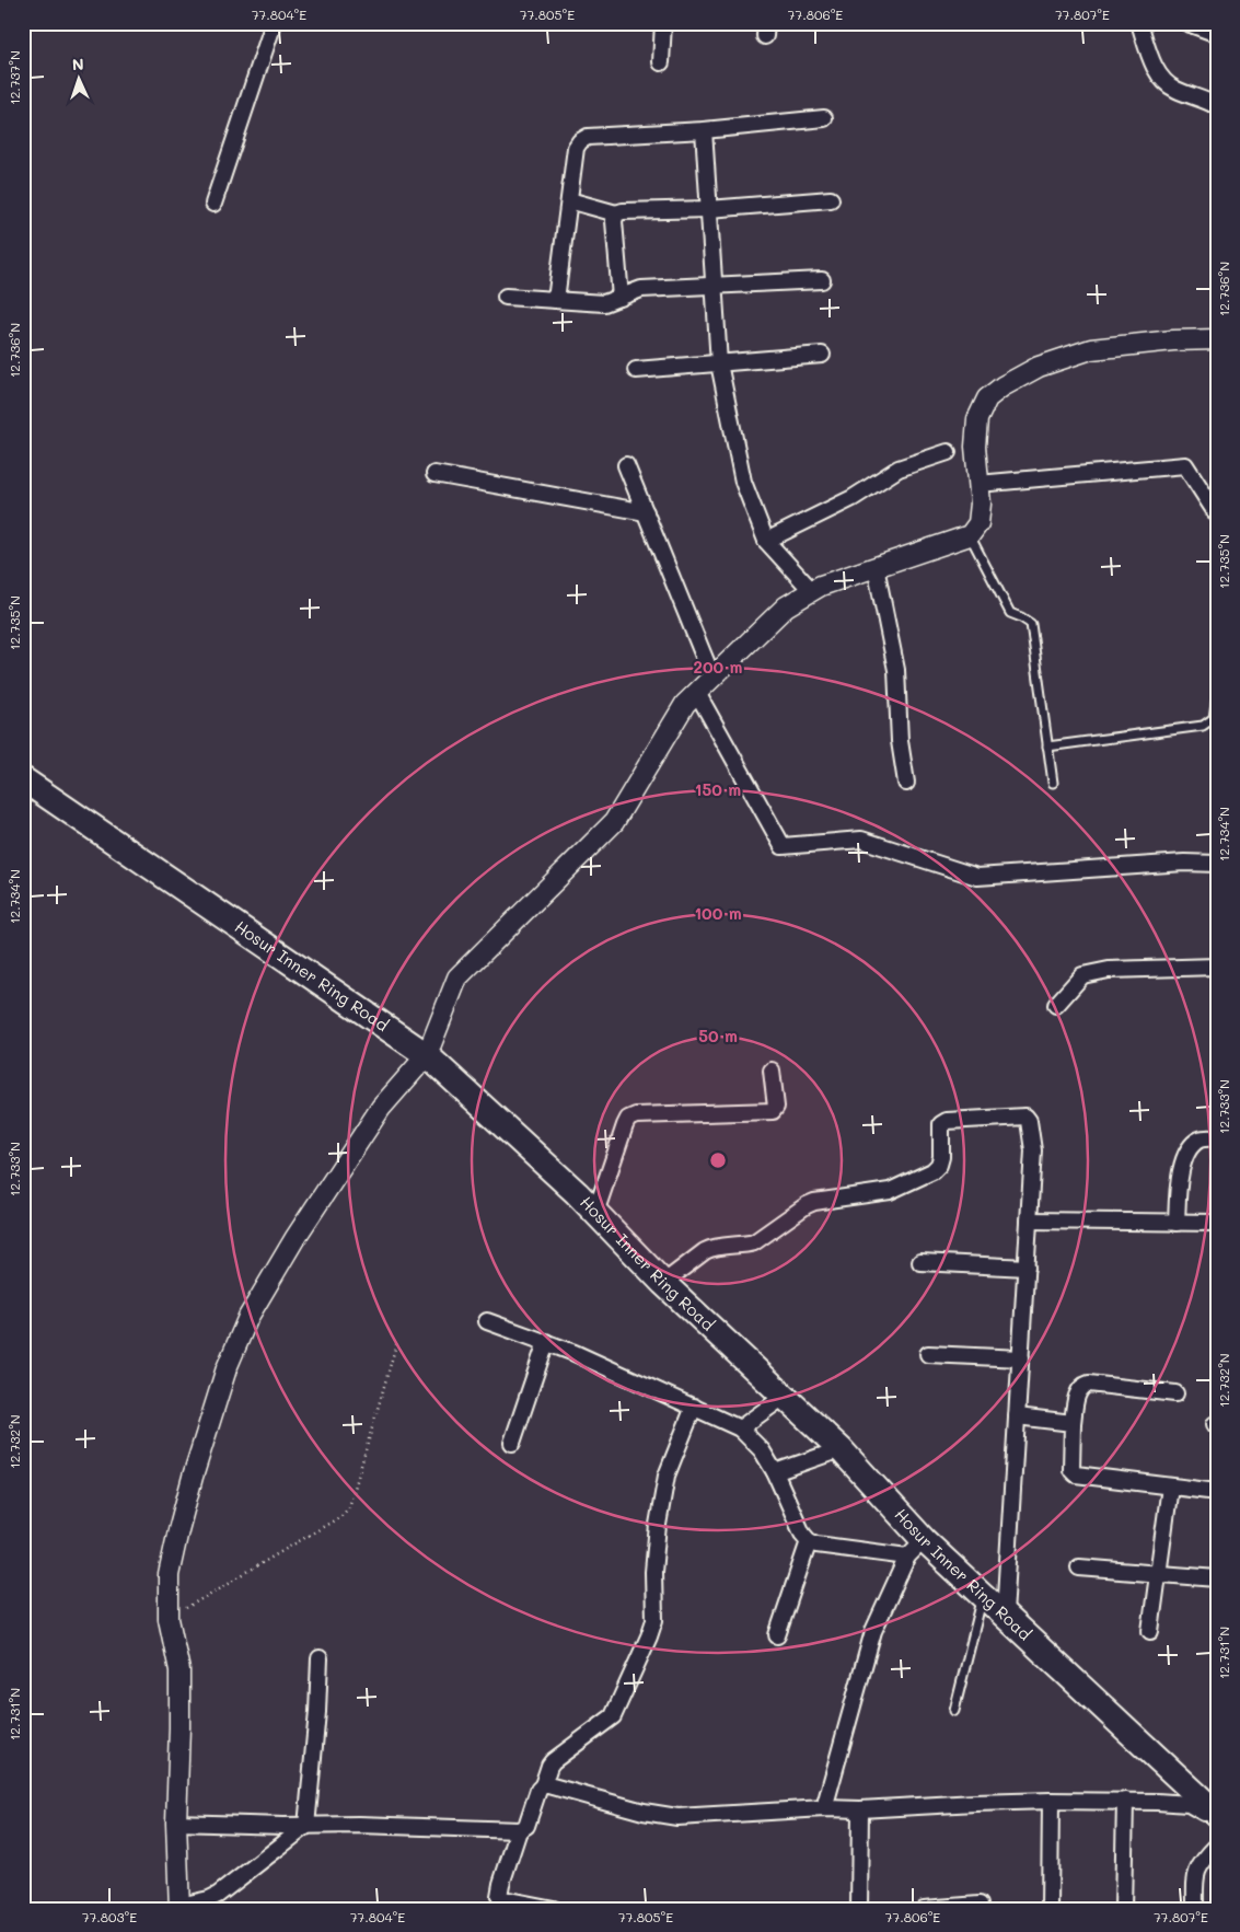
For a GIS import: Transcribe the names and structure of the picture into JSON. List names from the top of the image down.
{
  "streets": {
    "main road": ["Hosur Inner Ring Road"]
  },
  "north": "top",
  "coordinates": [
    "77.804°E",
    "77.805°E",
    "77.806°E",
    "77.807°E",
    "12.737°N",
    "12.736°N",
    "12.735°N",
    "12.734°N",
    "12.733°N",
    "12.732°N",
    "12.731°N",
    "77.803°E"
  ],
  "rings": [
    "200 m",
    "150 m",
    "100 m",
    "50 m"
  ]
}
